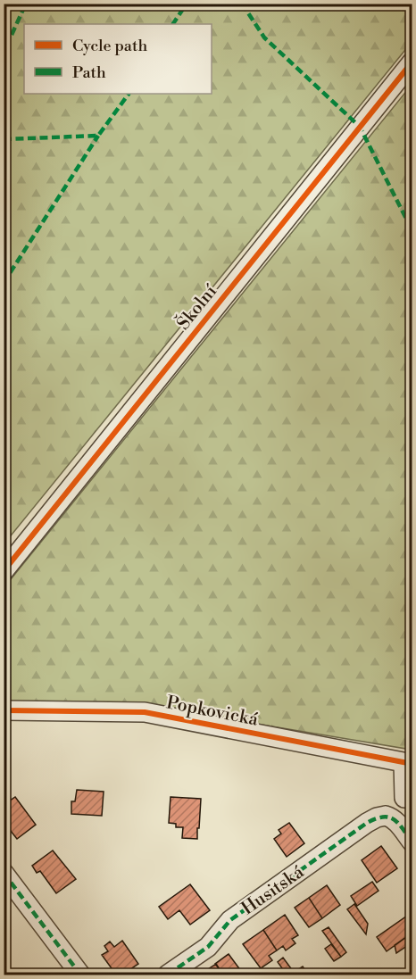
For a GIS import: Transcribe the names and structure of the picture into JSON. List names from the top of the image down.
{
  "streets": {
    "street": ["Školní", "Popkovická", "Husitská"]
  },
  "legend": ["Cycle path", "Path"]
}
